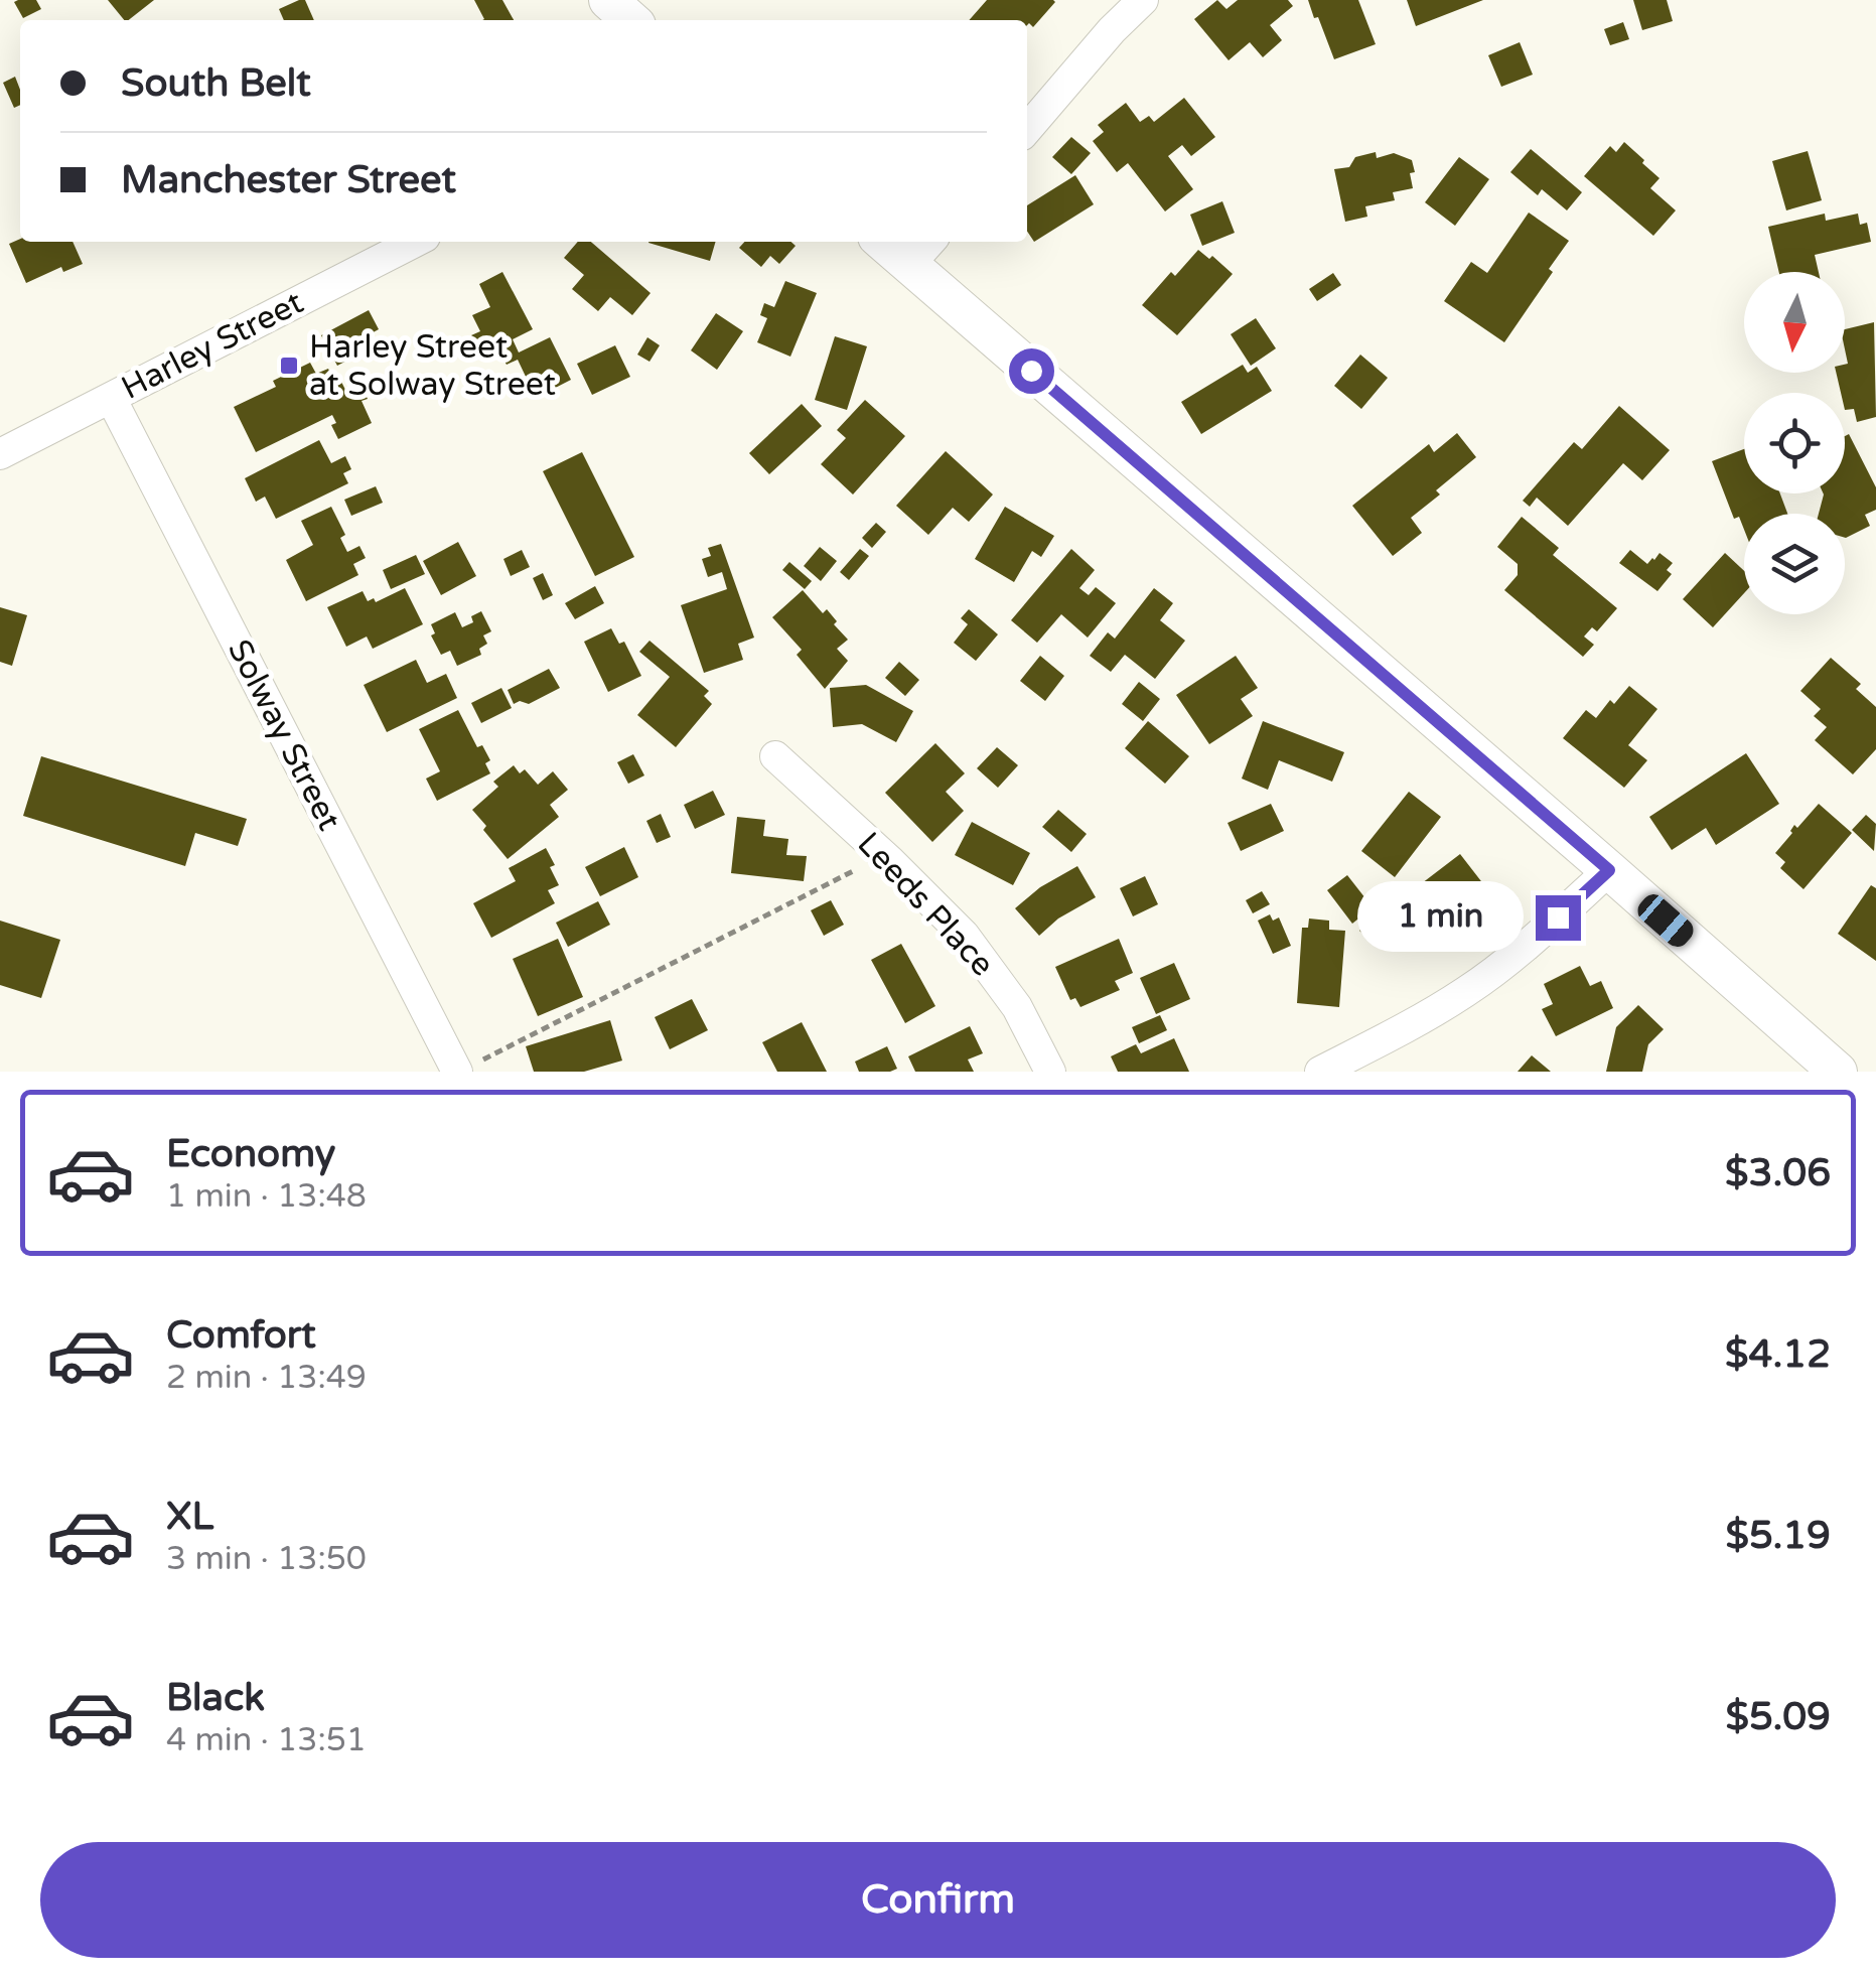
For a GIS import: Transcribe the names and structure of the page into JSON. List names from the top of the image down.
{
  "streets": {
    "street": ["Harley Street", "Solway Street", "Leeds Place"]
  },
  "crossings": [
    ["Harley Street", "Solway Street"]
  ],
  "places": {
    "transit": ["Harley Street at Solway Street"]
  },
  "north": "bottom",
  "page": {
    "banner": ["South Belt", "Manchester Street"],
    "bubble": "1 min",
    "list": [
      {
        "name": "Economy",
        "note": "1 min · 13:48",
        "value": "$3.06"
      },
      {
        "name": "Comfort",
        "note": "2 min · 13:49",
        "value": "$4.12"
      },
      {
        "name": "XL",
        "note": "3 min · 13:50",
        "value": "$5.19"
      },
      {
        "name": "Black",
        "note": "4 min · 13:51",
        "value": "$5.09"
      }
    ],
    "buttons": "Confirm"
  }
}
